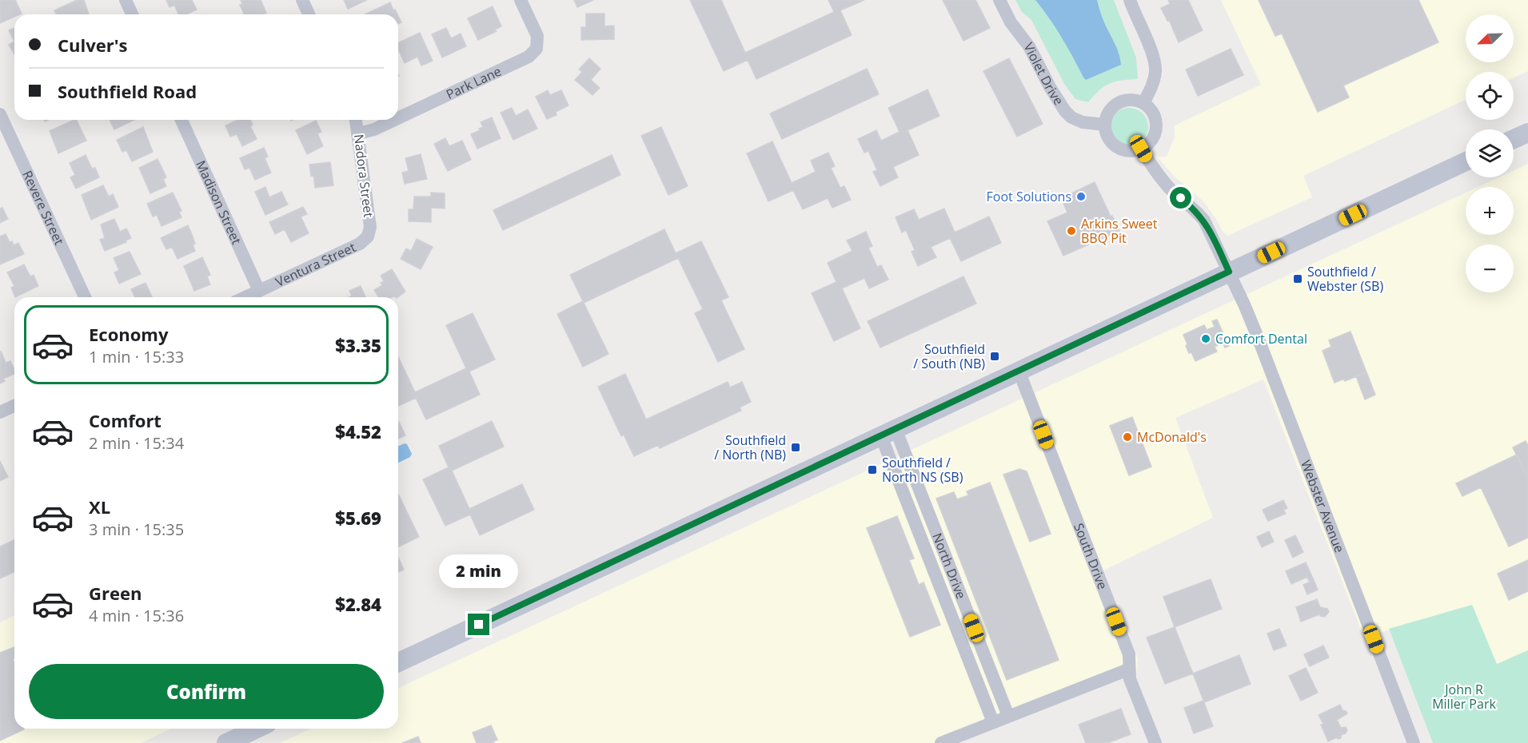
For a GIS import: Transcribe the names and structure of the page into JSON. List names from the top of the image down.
{
  "streets": {
    "street": [
      "Violet Drive",
      "Park Lane",
      "Nadora Street",
      "Madison Street",
      "Revere Street",
      "Ventura Street",
      "Webster Avenue",
      "South Drive",
      "North Drive"
    ]
  },
  "crossings": [
    ["Violet Drive", "Webster Avenue"],
    ["Park Lane", "Nadora Street"],
    ["Nadora Street", "Ventura Street"],
    ["Madison Street", "Ventura Street"]
  ],
  "parks": ["John R Miller Park"],
  "places": {
    "other": [
      "Foot Solutions",
      "Arkins Sweet BBQ Pit",
      "Comfort Dental",
      "McDonald's"
    ],
    "transit": [
      "Southfield / Webster (SB)",
      "Southfield / South (NB)",
      "Southfield / North (NB)",
      "Southfield / North NS (SB)"
    ]
  },
  "north": "bottom left",
  "page": {
    "map_buttons": ["+", "−"],
    "banner": ["Culver's", "Southfield Road"],
    "list": [
      {
        "name": "Economy",
        "note": "1 min · 15:33",
        "value": "$3.35"
      },
      {
        "name": "Comfort",
        "note": "2 min · 15:34",
        "value": "$4.52"
      },
      {
        "name": "XL",
        "note": "3 min · 15:35",
        "value": "$5.69"
      },
      {
        "name": "Green",
        "note": "4 min · 15:36",
        "value": "$2.84"
      }
    ],
    "bubble": "2 min",
    "buttons": "Confirm"
  }
}
